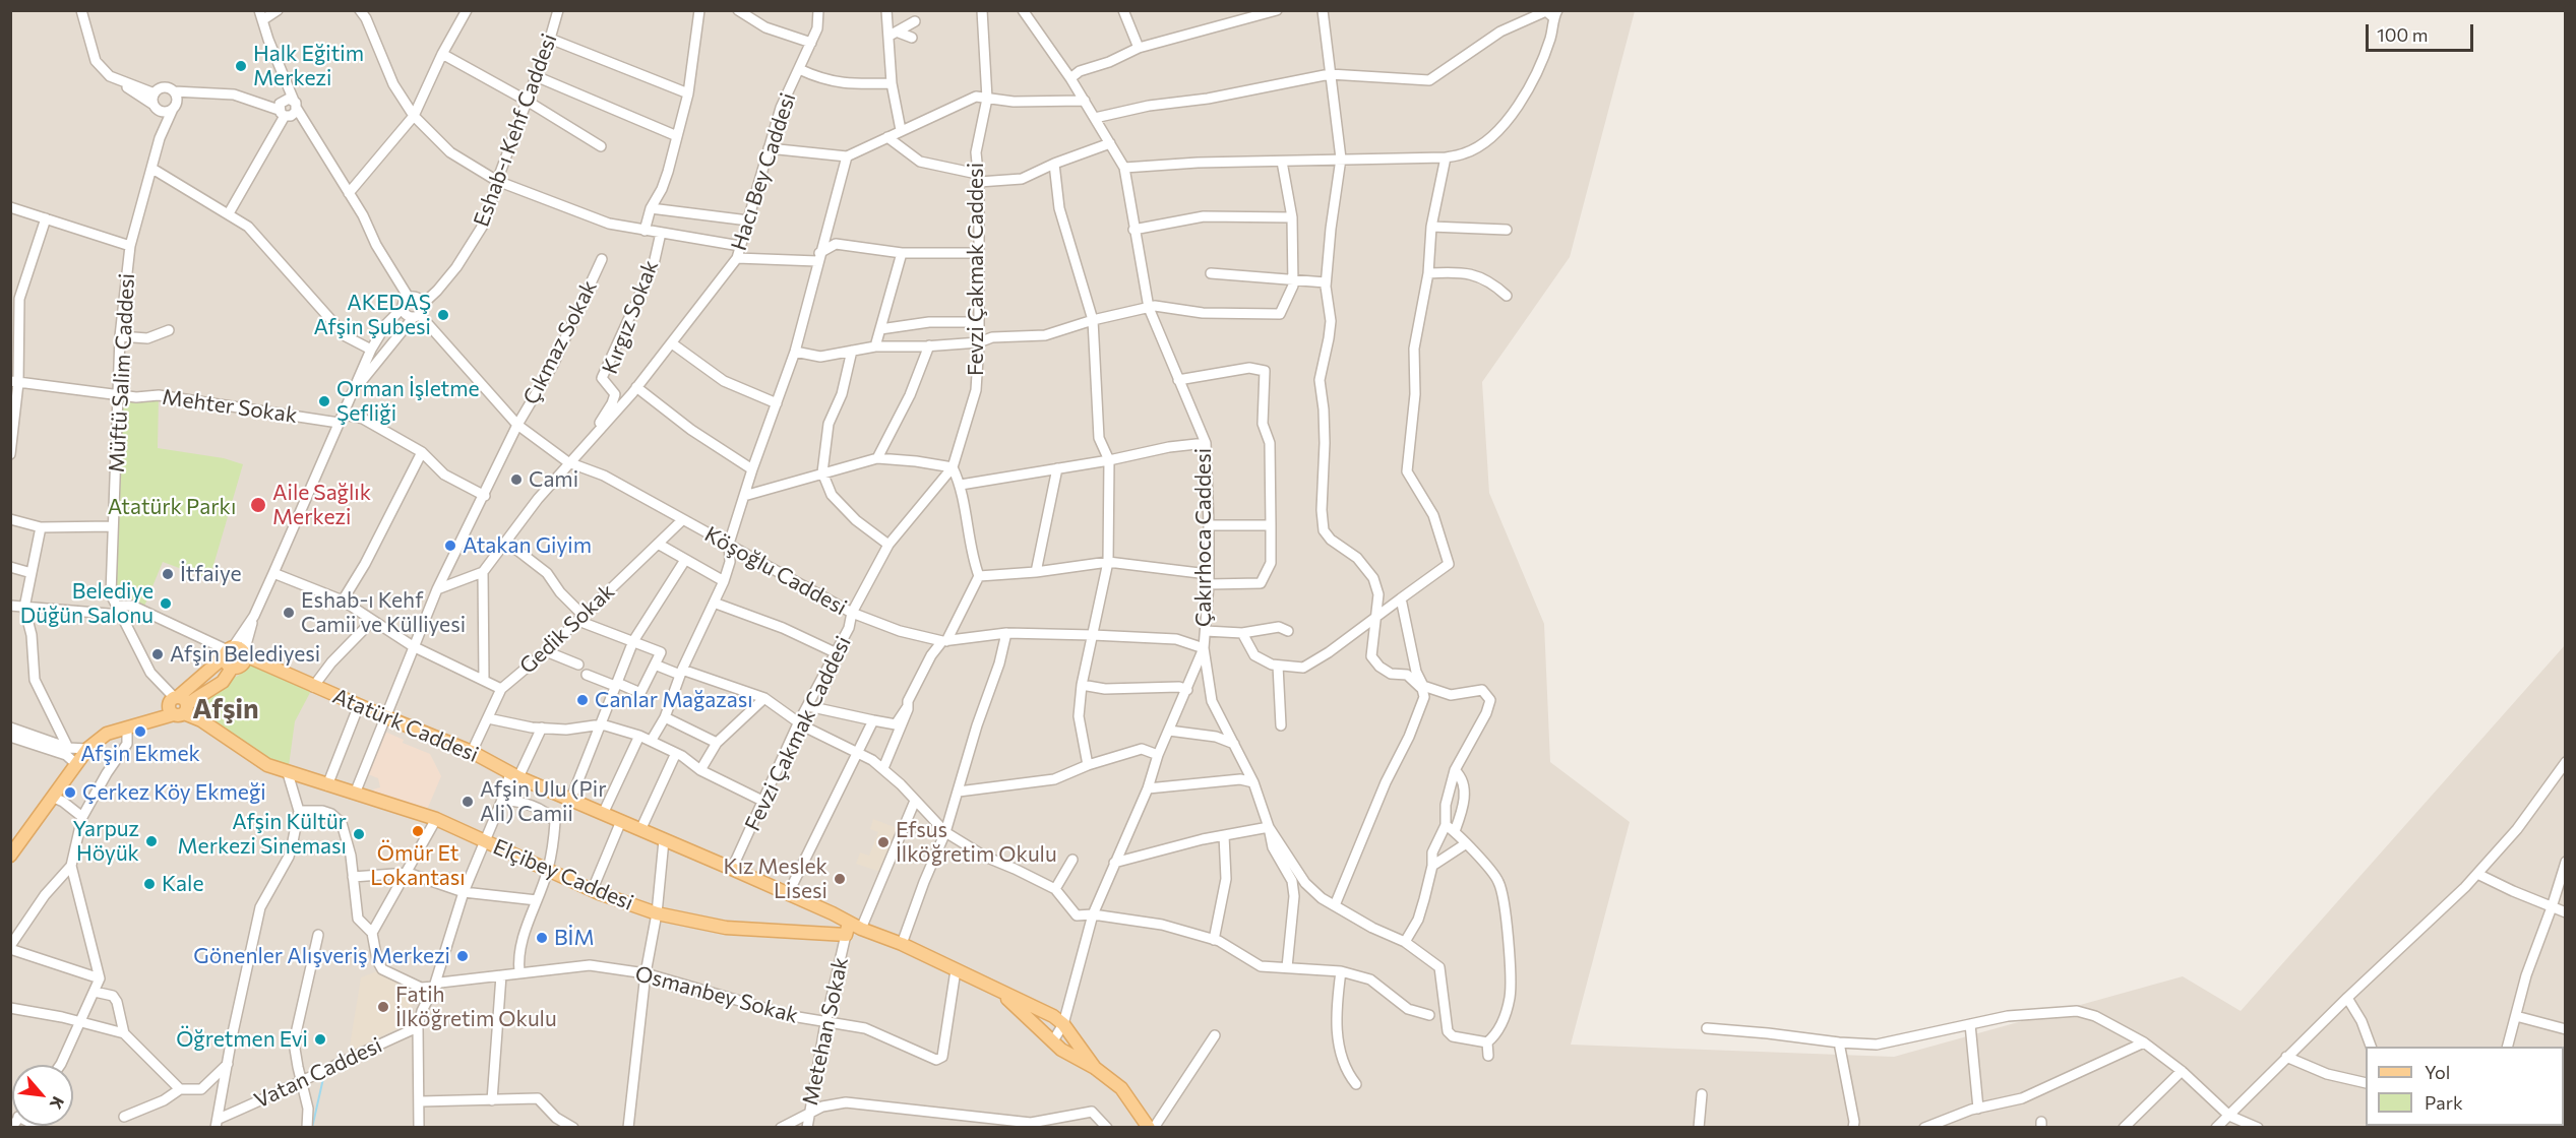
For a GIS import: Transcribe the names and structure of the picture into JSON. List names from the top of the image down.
{
  "streets": {
    "main road": ["Atatürk Caddesi", "Elçibey Caddesi"],
    "street": [
      "Eshab-ı Kehf Caddesi",
      "Hacı Bey Caddesi",
      "Fevzi Çakmak Caddesi",
      "Kırgız Sokak",
      "Çıkmaz Sokak",
      "Müftü Salim Caddesi",
      "Mehter Sokak",
      "Çakırhoca Caddesi",
      "Köşoğlu Caddesi",
      "Gedik Sokak",
      "Osmanbey Sokak",
      "Metehan Sokak",
      "Vatan Caddesi"
    ]
  },
  "crossings": [
    ["Eshab-ı Kehf Caddesi", "Köşoğlu Caddesi"],
    ["Hacı Bey Caddesi", "Kırgız Sokak"],
    ["Hacı Bey Caddesi", "Köşoğlu Caddesi"],
    ["Fevzi Çakmak Caddesi", "Köşoğlu Caddesi"],
    ["Fevzi Çakmak Caddesi", "Atatürk Caddesi"],
    ["Çıkmaz Sokak", "Mehter Sokak"],
    ["Çıkmaz Sokak", "Köşoğlu Caddesi"],
    ["Çıkmaz Sokak", "Atatürk Caddesi"],
    ["Çıkmaz Sokak", "Elçibey Caddesi"],
    ["Müftü Salim Caddesi", "Mehter Sokak"],
    ["Müftü Salim Caddesi", "Elçibey Caddesi"],
    ["Çakırhoca Caddesi", "Köşoğlu Caddesi"],
    ["Çakırhoca Caddesi", "Atatürk Caddesi"],
    ["Köşoğlu Caddesi", "Gedik Sokak"],
    ["Gedik Sokak", "Atatürk Caddesi"],
    ["Atatürk Caddesi", "Elçibey Caddesi"],
    ["Atatürk Caddesi", "Osmanbey Sokak"],
    ["Atatürk Caddesi", "Metehan Sokak"],
    ["Elçibey Caddesi", "Metehan Sokak"],
    ["Osmanbey Sokak", "Metehan Sokak"]
  ],
  "districts": ["Afşin"],
  "parks": ["Atatürk Parkı"],
  "places": [
    "Halk Eğitim Merkezi",
    "AKEDAŞ Afşin Şubesi",
    "Orman İşletme Şefliği",
    "Cami",
    "Aile Sağlık Merkezi",
    "Atakan Giyim",
    "İtfaiye",
    "Belediye Düğün Salonu",
    "Eshab-ı Kehf Camii ve Külliyesi",
    "Afşin Belediyesi",
    "Canlar Mağazası",
    "Afşin Ekmek",
    "Çerkez Köy Ekmeği",
    "Afşin Ulu (Pir Ali) Camii",
    "Ömür Et Lokantası",
    "Afşin Kültür Merkezi Sineması",
    "Yarpuz Höyük",
    "Efsus İlköğretim Okulu",
    "Kız Meslek Lisesi",
    "Kale",
    "BİM",
    "Gönenler Alışveriş Merkezi",
    "Fatih İlköğretim Okulu",
    "Öğretmen Evi"
  ],
  "legend": ["Yol", "Park"],
  "scale_bar": "100 m",
  "north": "bottom right"
}
